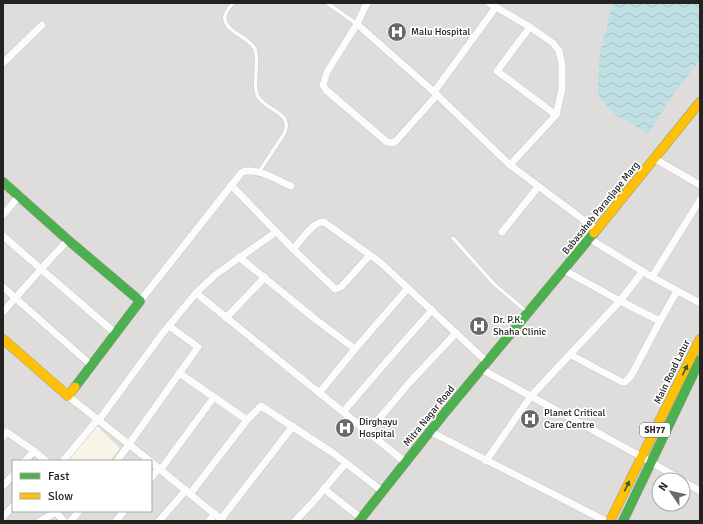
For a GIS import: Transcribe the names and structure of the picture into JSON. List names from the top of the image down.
{
  "streets": {
    "street": [
      "Babasaheb Paranjape Marg",
      "Main Road Latur",
      "Mitra Nagar Road",
      "SH77"
    ]
  },
  "crossings": [
    ["Babasaheb Paranjape Marg", "Mitra Nagar Road"]
  ],
  "places": {
    "hospital": [
      "Malu Hospital",
      "Dr. P.K. Shaha Clinic",
      "Planet Critical Care Centre",
      "Dirghayu Hospital"
    ]
  },
  "legend": ["Fast", "Slow"],
  "north": "top left"
}
